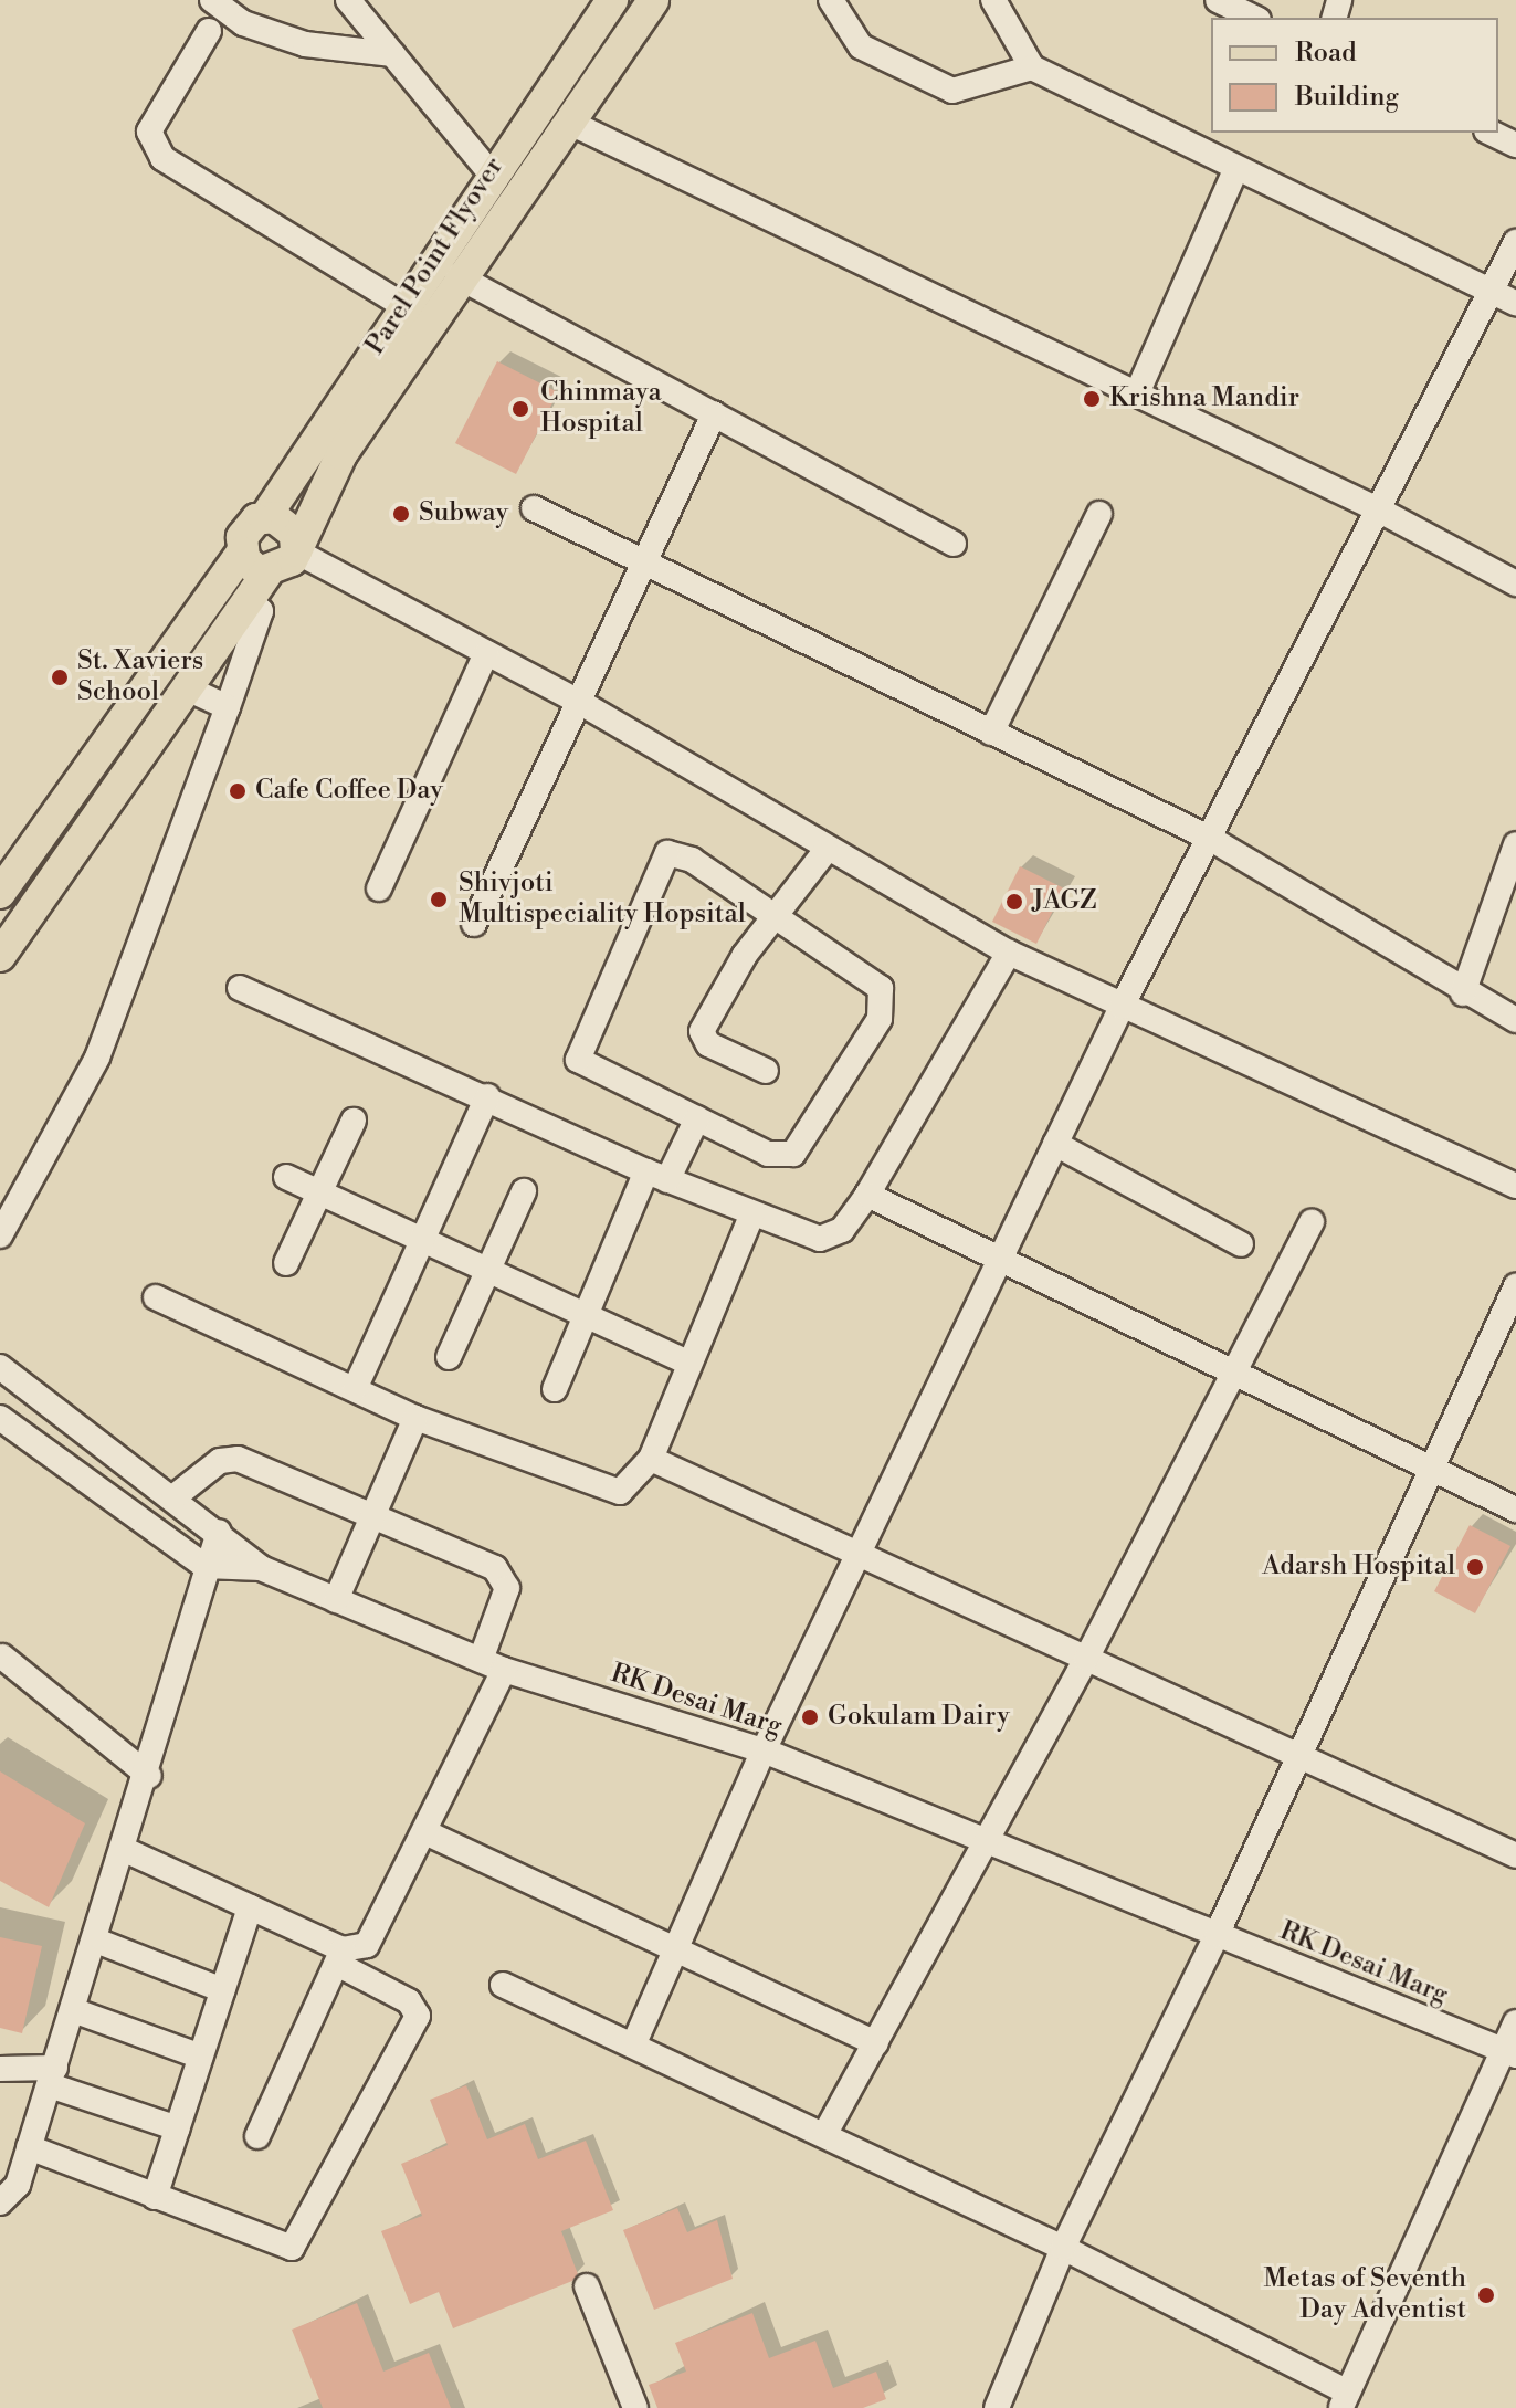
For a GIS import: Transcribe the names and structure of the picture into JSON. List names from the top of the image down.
{
  "streets": {
    "main road": ["Parel Point Flyover"],
    "street": ["RK Desai Marg"]
  },
  "places": [
    "Krishna Mandir",
    "Chinmaya Hospital",
    "Subway",
    "St. Xaviers School",
    "Cafe Coffee Day",
    "Shivjoti Multispeciality Hopsital",
    "JAGZ",
    "Adarsh Hospital",
    "Gokulam Dairy",
    "Metas of Seventh Day Adventist"
  ],
  "legend": ["Road", "Building"]
}
